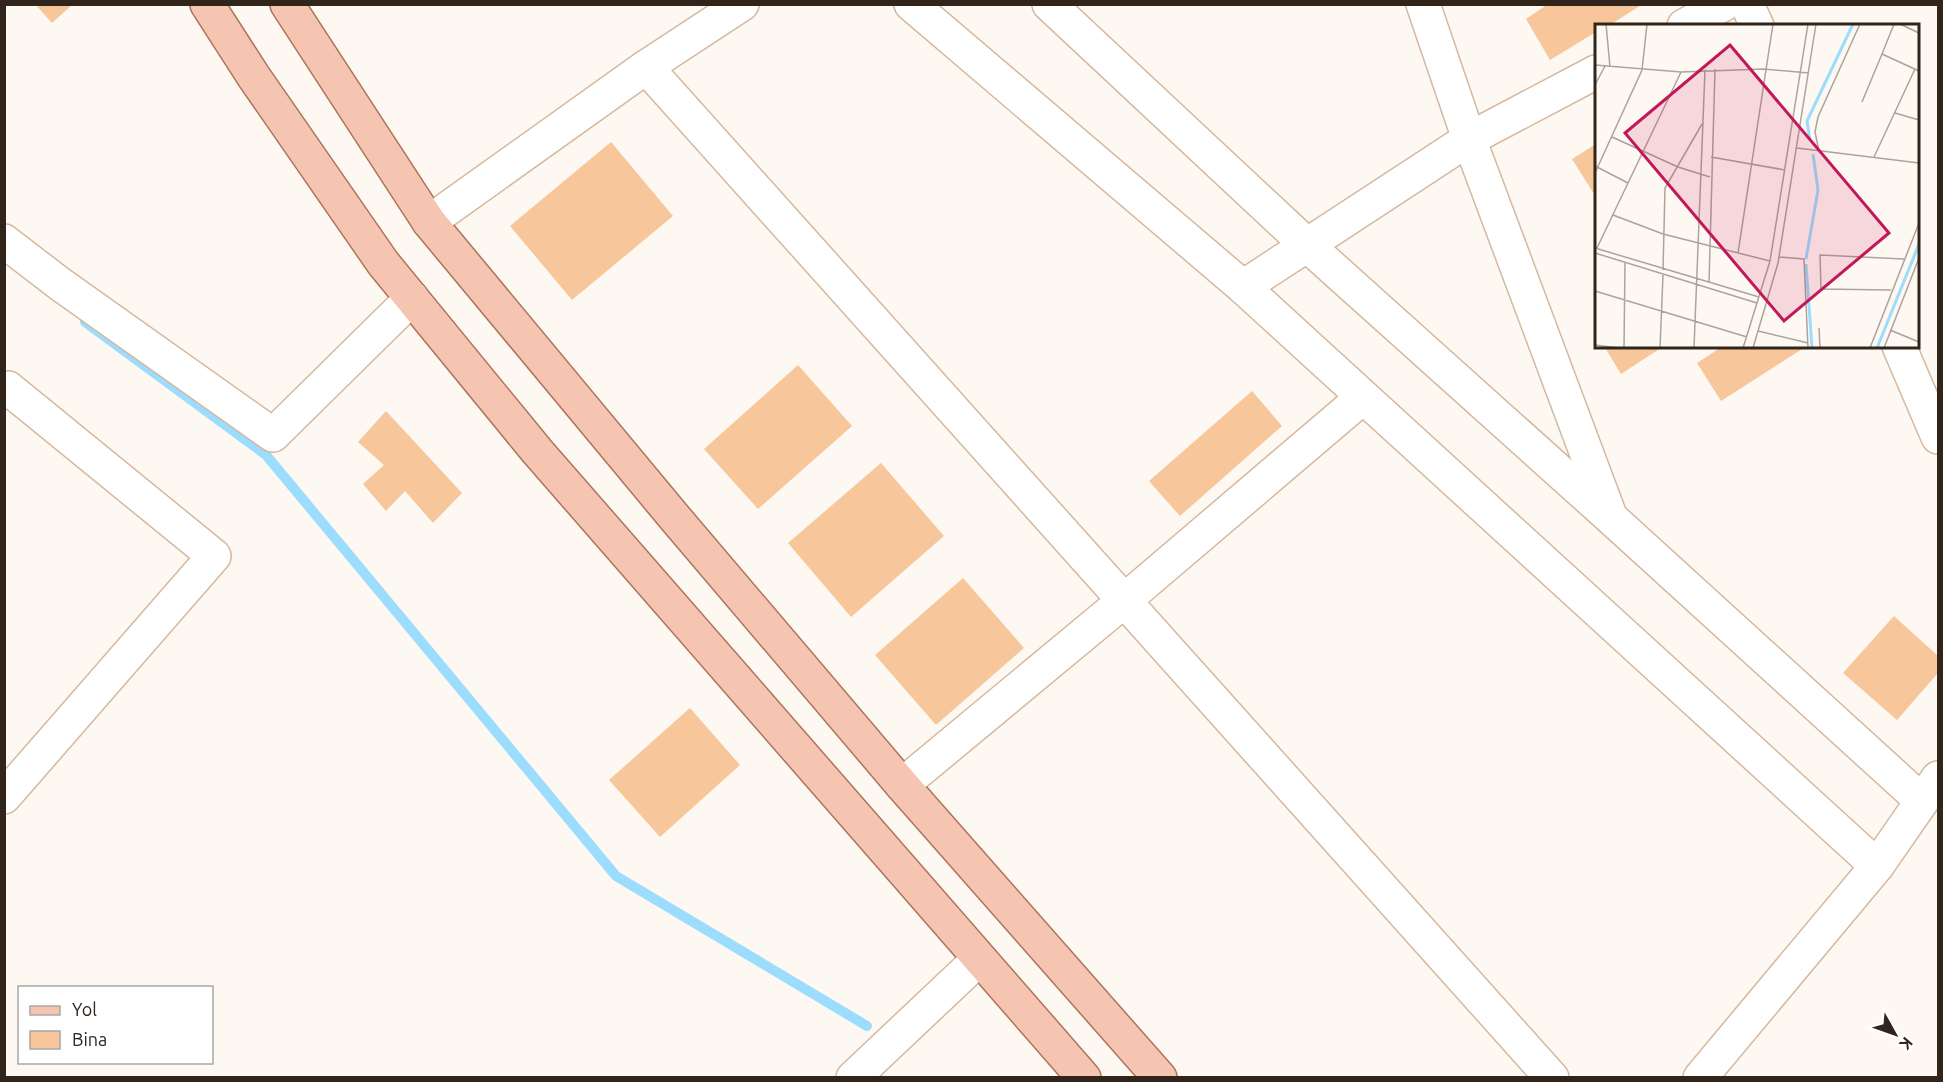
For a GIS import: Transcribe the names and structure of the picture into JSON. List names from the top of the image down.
{
  "legend": ["Yol", "Bina"],
  "north": "bottom right"
}
